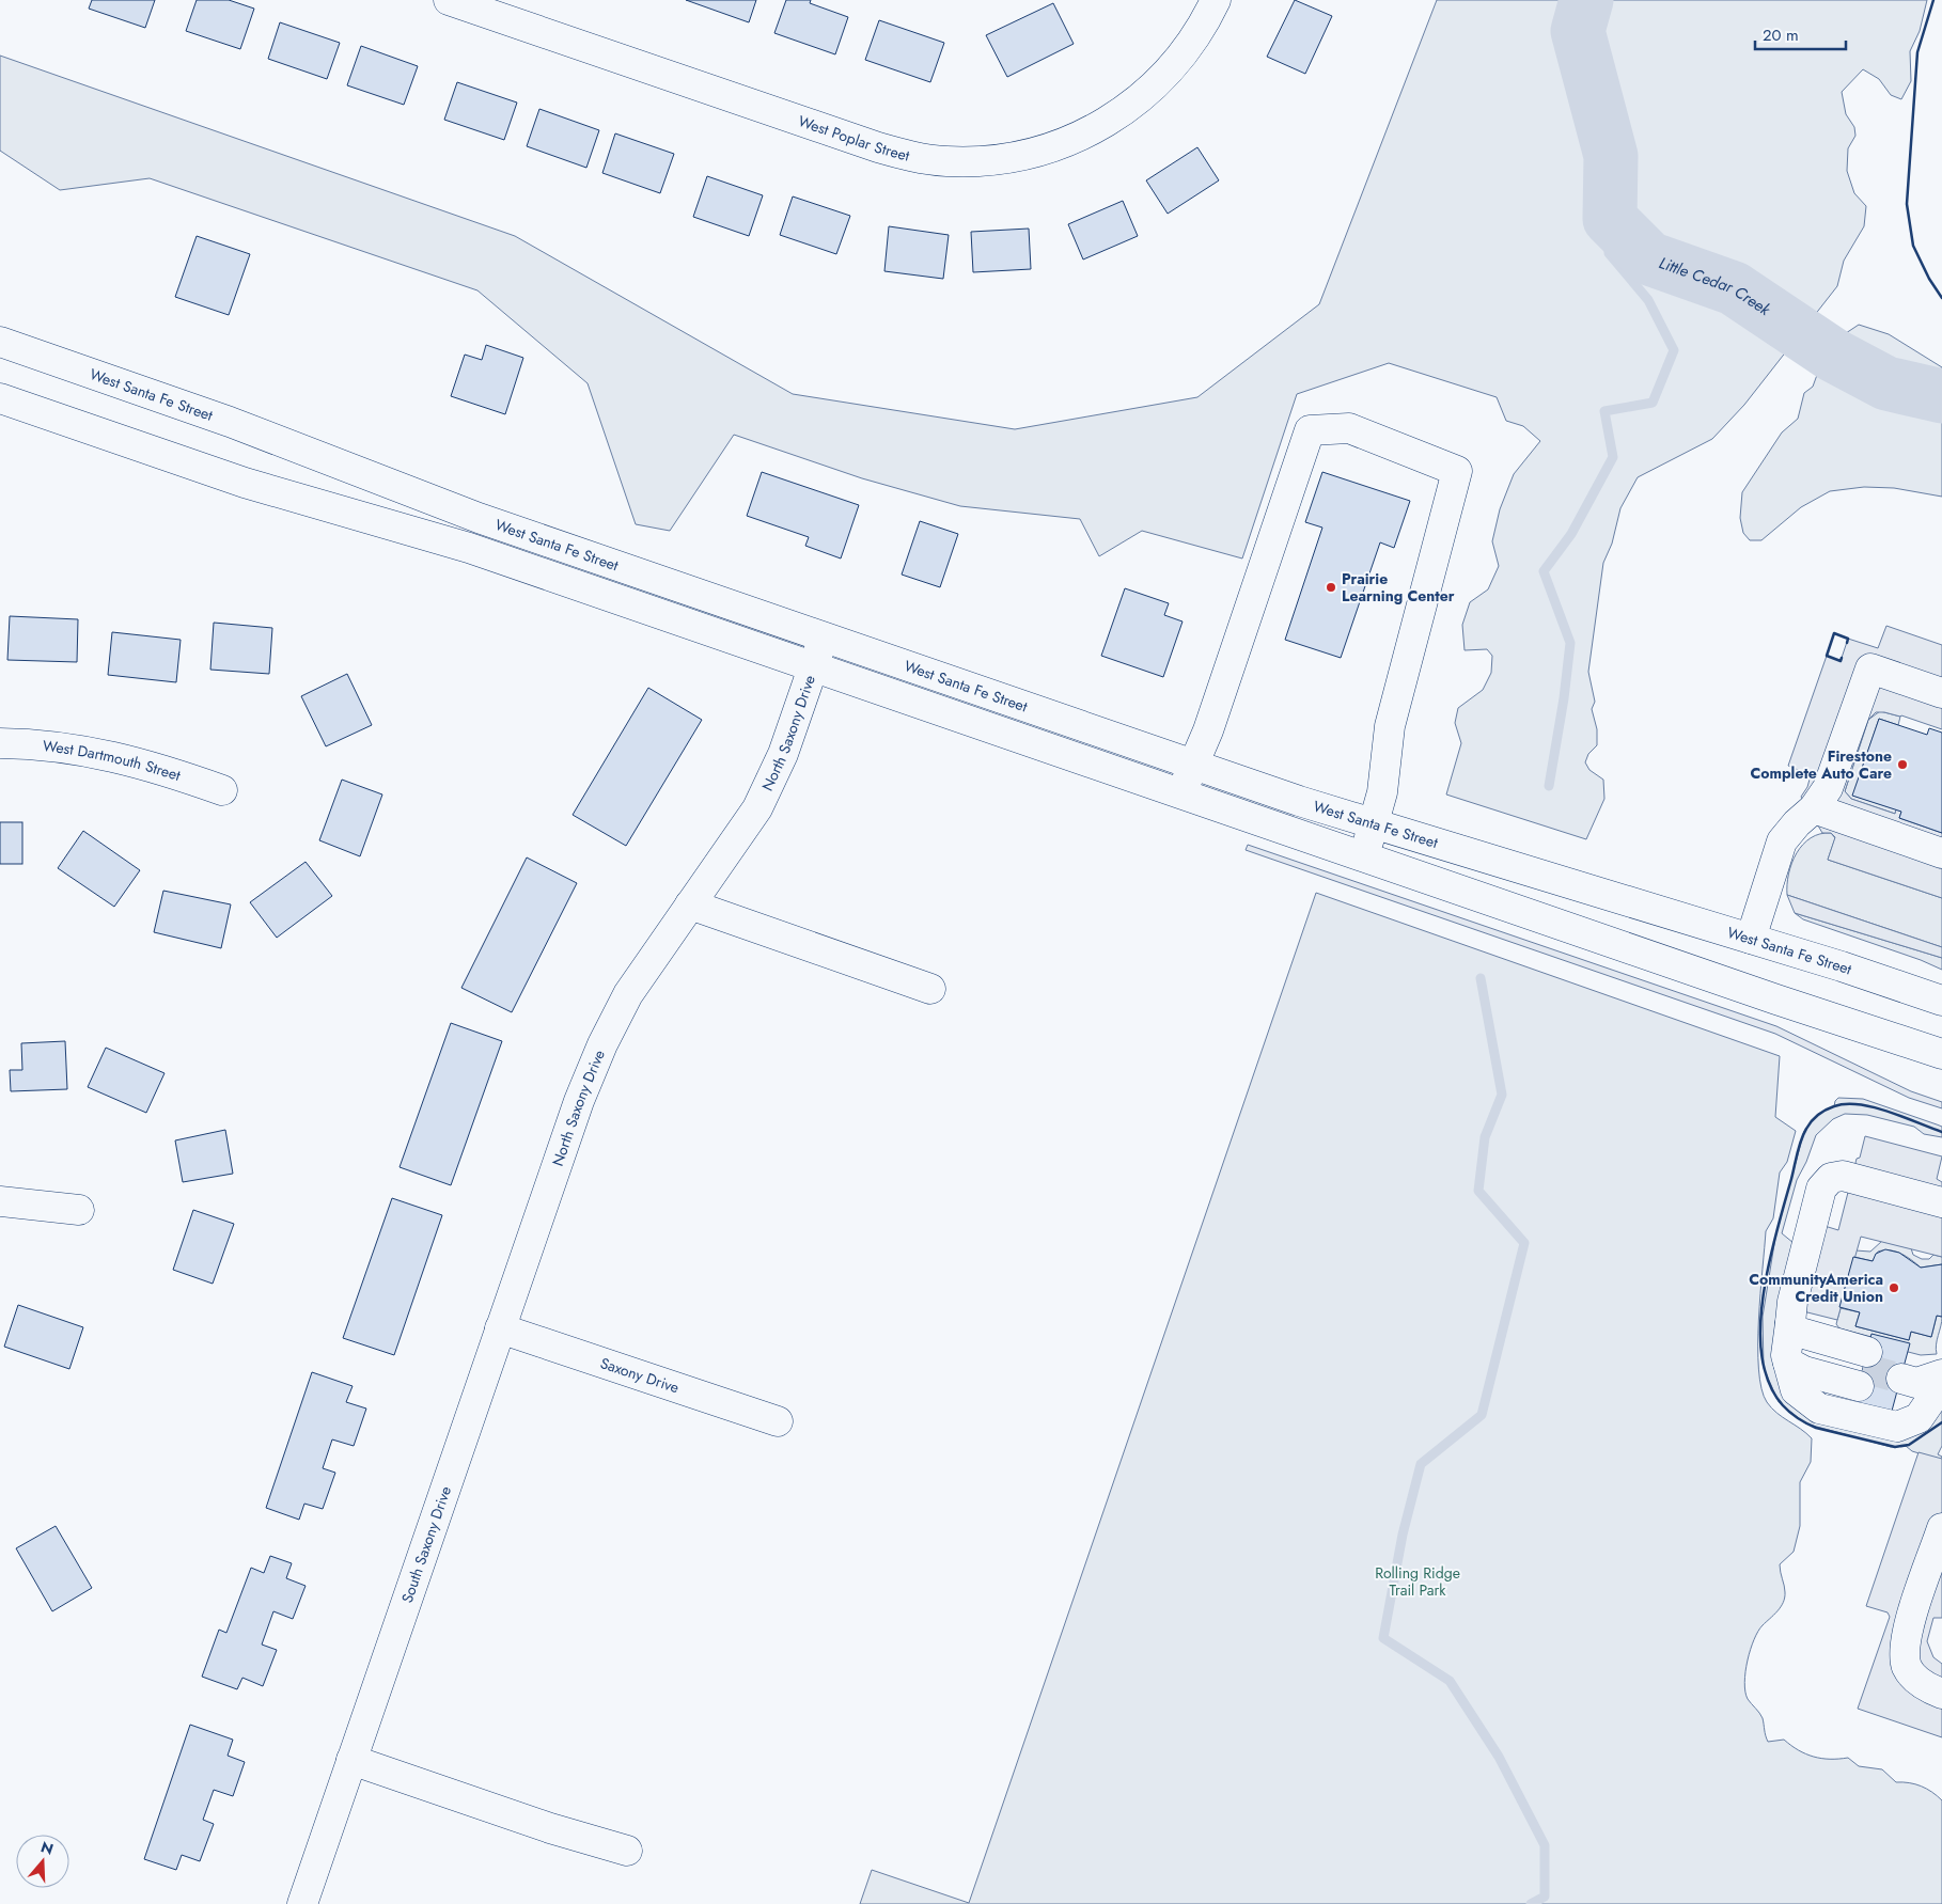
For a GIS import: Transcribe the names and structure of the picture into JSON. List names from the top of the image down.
{
  "streets": {
    "street": [
      "West Poplar Street",
      "West Santa Fe Street",
      "North Saxony Drive",
      "West Dartmouth Street",
      "Saxony Drive",
      "South Saxony Drive"
    ]
  },
  "crossings": [
    ["West Santa Fe Street", "North Saxony Drive"],
    ["North Saxony Drive", "Saxony Drive"],
    ["North Saxony Drive", "South Saxony Drive"],
    ["Saxony Drive", "South Saxony Drive"]
  ],
  "water": ["Little Cedar Creek"],
  "parks": ["Rolling Ridge Trail Park"],
  "places": ["Prairie Learning Center", "Firestone Complete Auto Care", "CommunityAmerica Credit Union"],
  "scale_bar": "20 m",
  "north": "top"
}
